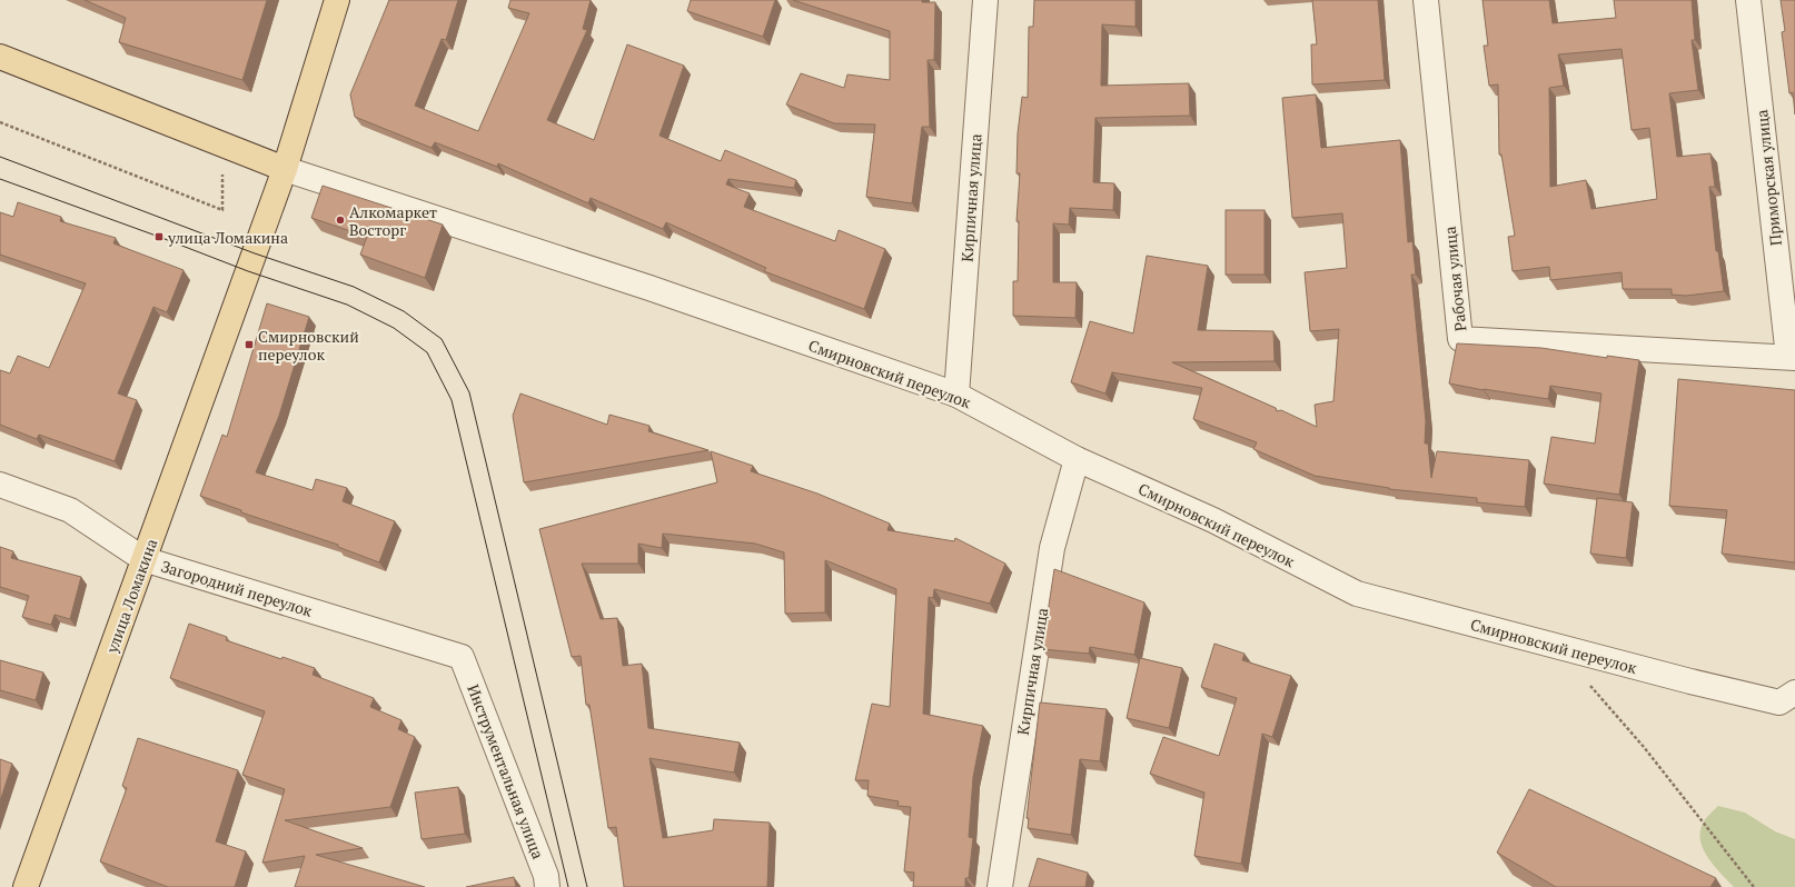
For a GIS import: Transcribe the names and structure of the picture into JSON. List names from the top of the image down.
{
  "streets": {
    "main road": ["Смирновский переулок", "улица Ломакина"],
    "street": [
      "Приморская улица",
      "Кирпичная улица",
      "Рабочая улица",
      "Загородний переулок",
      "Инструментальная улица"
    ]
  },
  "crossings": [
    ["Приморская улица", "Рабочая улица"],
    ["Кирпичная улица", "Смирновский переулок"],
    ["Смирновский переулок", "улица Ломакина"],
    ["Загородний переулок", "улица Ломакина"],
    ["Загородний переулок", "Инструментальная улица"]
  ],
  "places": {
    "other": ["Алкомаркет Восторг"],
    "transit": ["улица Ломакина", "Смирновский переулок"]
  }
}
